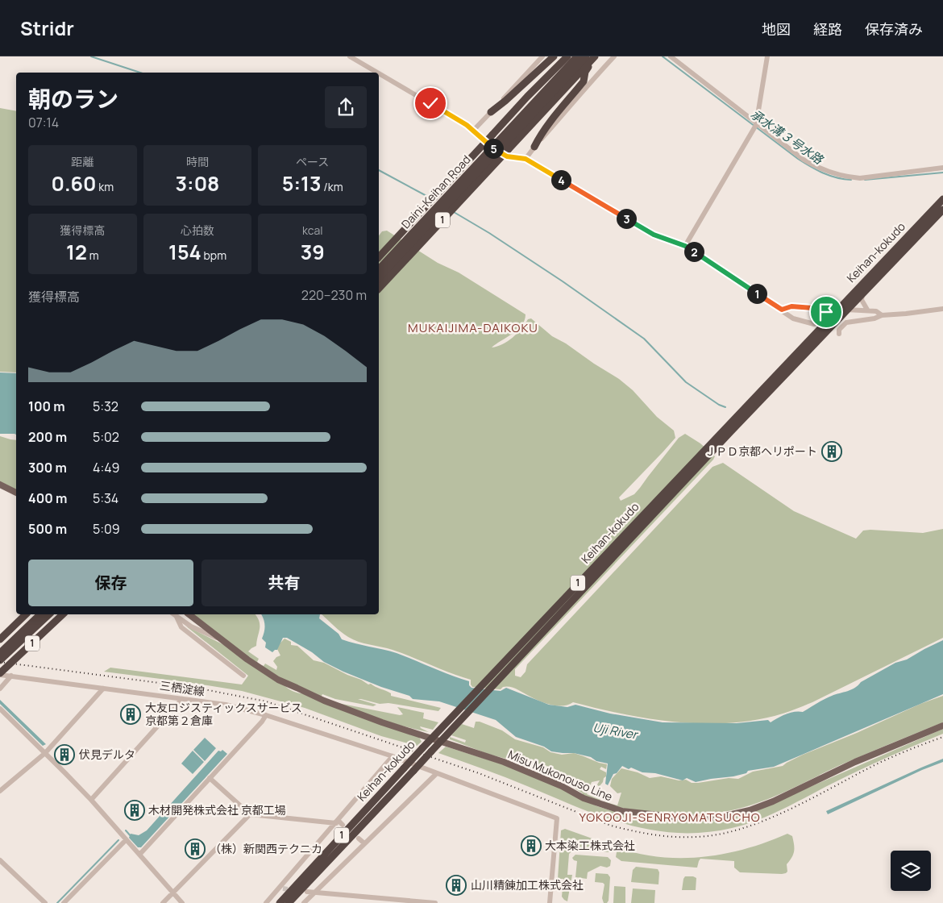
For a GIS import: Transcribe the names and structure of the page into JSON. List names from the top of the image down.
{
  "streets": {
    "highway": ["Daini-Keihan Road", "1", "Keihan-kokudo"],
    "main road": ["Misu Mukonouso Line"],
    "street": ["三栖淀線"]
  },
  "crossings": [
    ["Daini-Keihan Road", "1"],
    ["1", "三栖淀線"],
    ["Keihan-kokudo", "Misu Mukonouso Line"]
  ],
  "districts": ["MUKAIJIMA-DAIKOKU", "YOKOOJI-SENRYOMATSUCHO"],
  "water": ["承水溝３号水路", "Uji River"],
  "places": {
    "building": [
      "ＪＰＤ京都ヘリポート",
      "大友ロジスティックスサービス 京都第２倉庫",
      "伏見デルタ",
      "木材開発株式会社 京都工場",
      "大本染工株式会社",
      "（株）新関西テクニカ",
      "山川精錬加工株式会社"
    ]
  },
  "page": {
    "header": "Stridr",
    "nav": ["地図", "経路", "保存済み"],
    "heading": ["朝のラン", "07:14"],
    "pins": [
      "5",
      "4",
      "3",
      "2",
      "1"
    ],
    "stats": [
      ["距離", "0.60 km"],
      ["時間", "3:08"],
      ["ペース", "5:13 /km"],
      ["獲得標高", "12 m"],
      ["心拍数", "154 bpm"],
      ["kcal", "39"]
    ],
    "chart": ["獲得標高", "220–230 m"],
    "list": [
      {
        "name": "100 m",
        "note": "5:32"
      },
      {
        "name": "200 m",
        "note": "5:02"
      },
      {
        "name": "300 m",
        "note": "4:49"
      },
      {
        "name": "400 m",
        "note": "5:34"
      },
      {
        "name": "500 m",
        "note": "5:09"
      }
    ],
    "buttons": ["保存", "共有"]
  }
}
